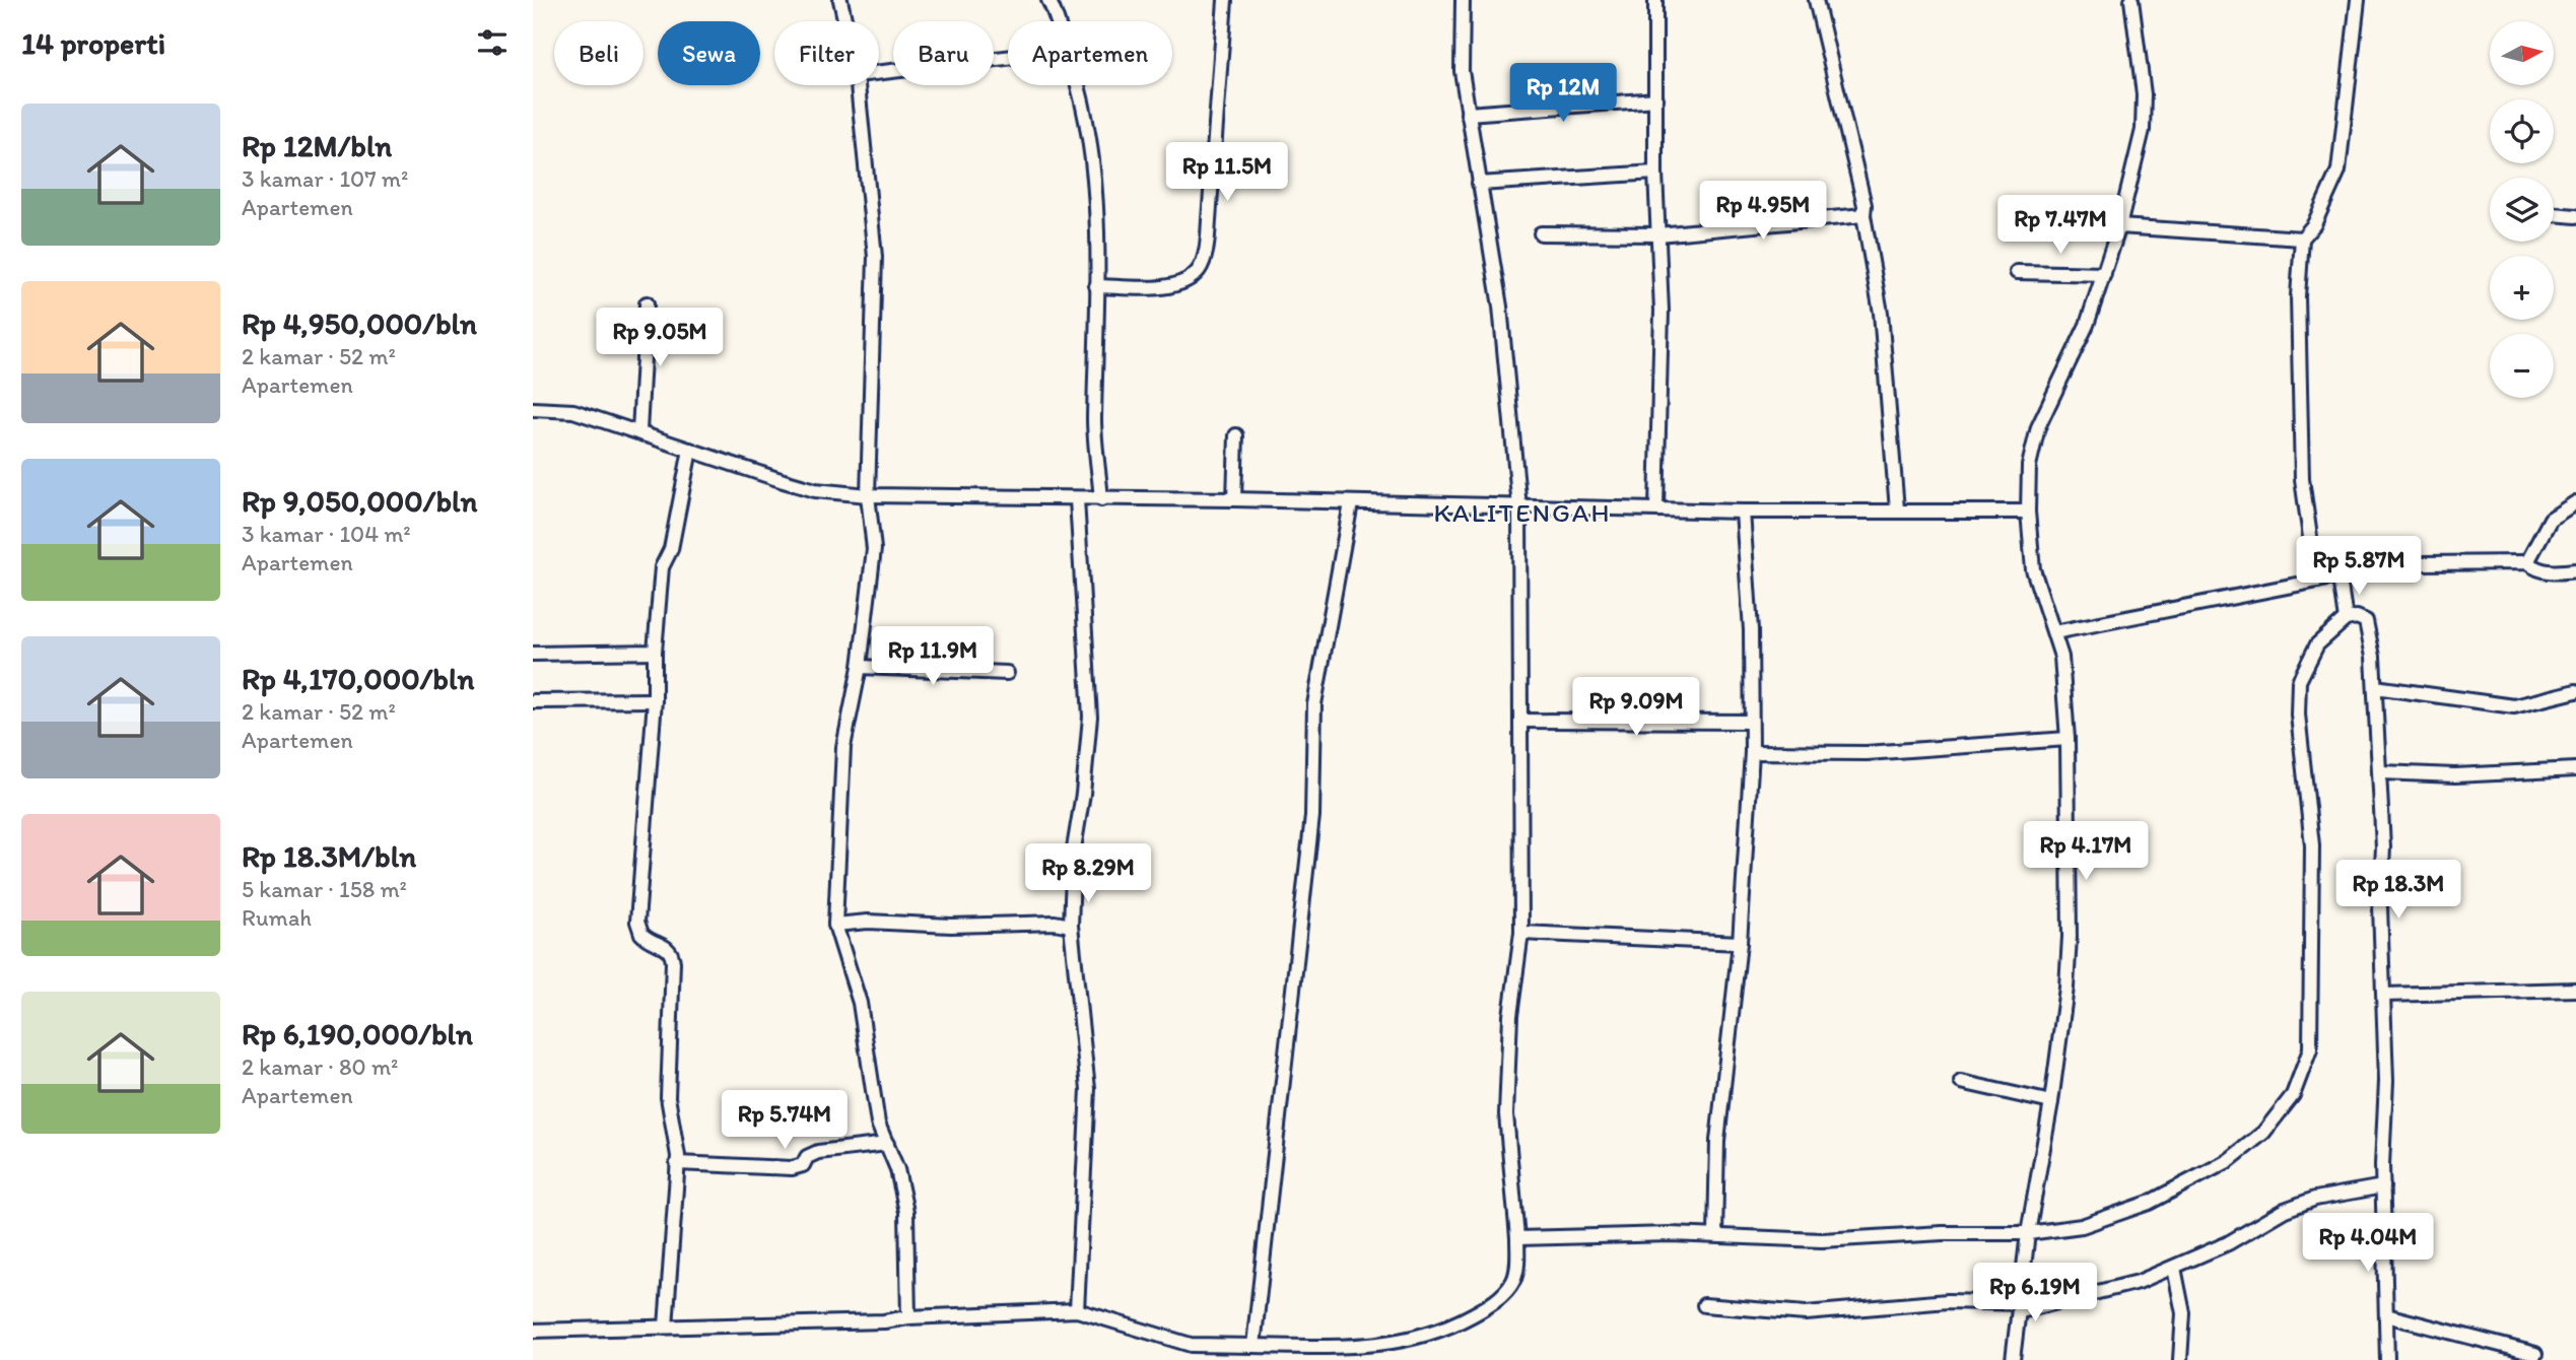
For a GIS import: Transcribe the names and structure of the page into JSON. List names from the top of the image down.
{
  "districts": ["KALITENGAH"],
  "north": "right",
  "page": {
    "heading": "14 properti",
    "map_buttons": ["+", "−"],
    "chip": [
      "Beli",
      "Sewa",
      "Filter",
      "Baru",
      "Apartemen"
    ],
    "price": [
      "Rp 12M",
      "Rp 11.5M",
      "Rp 4.95M",
      "Rp 7.47M",
      "Rp 9.05M",
      "Rp 5.87M",
      "Rp 11.9M",
      "Rp 9.09M",
      "Rp 4.17M",
      "Rp 8.29M",
      "Rp 18.3M",
      "Rp 5.74M",
      "Rp 4.04M",
      "Rp 6.19M"
    ],
    "list": [
      {
        "name": "Rp 12M/bln",
        "note": "3 kamar · 107 m² · Apartemen"
      },
      {
        "name": "Rp 4,950,000/bln",
        "note": "2 kamar · 52 m² · Apartemen"
      },
      {
        "name": "Rp 9,050,000/bln",
        "note": "3 kamar · 104 m² · Apartemen"
      },
      {
        "name": "Rp 4,170,000/bln",
        "note": "2 kamar · 52 m² · Apartemen"
      },
      {
        "name": "Rp 18.3M/bln",
        "note": "5 kamar · 158 m² · Rumah"
      },
      {
        "name": "Rp 6,190,000/bln",
        "note": "2 kamar · 80 m² · Apartemen"
      }
    ]
  }
}
